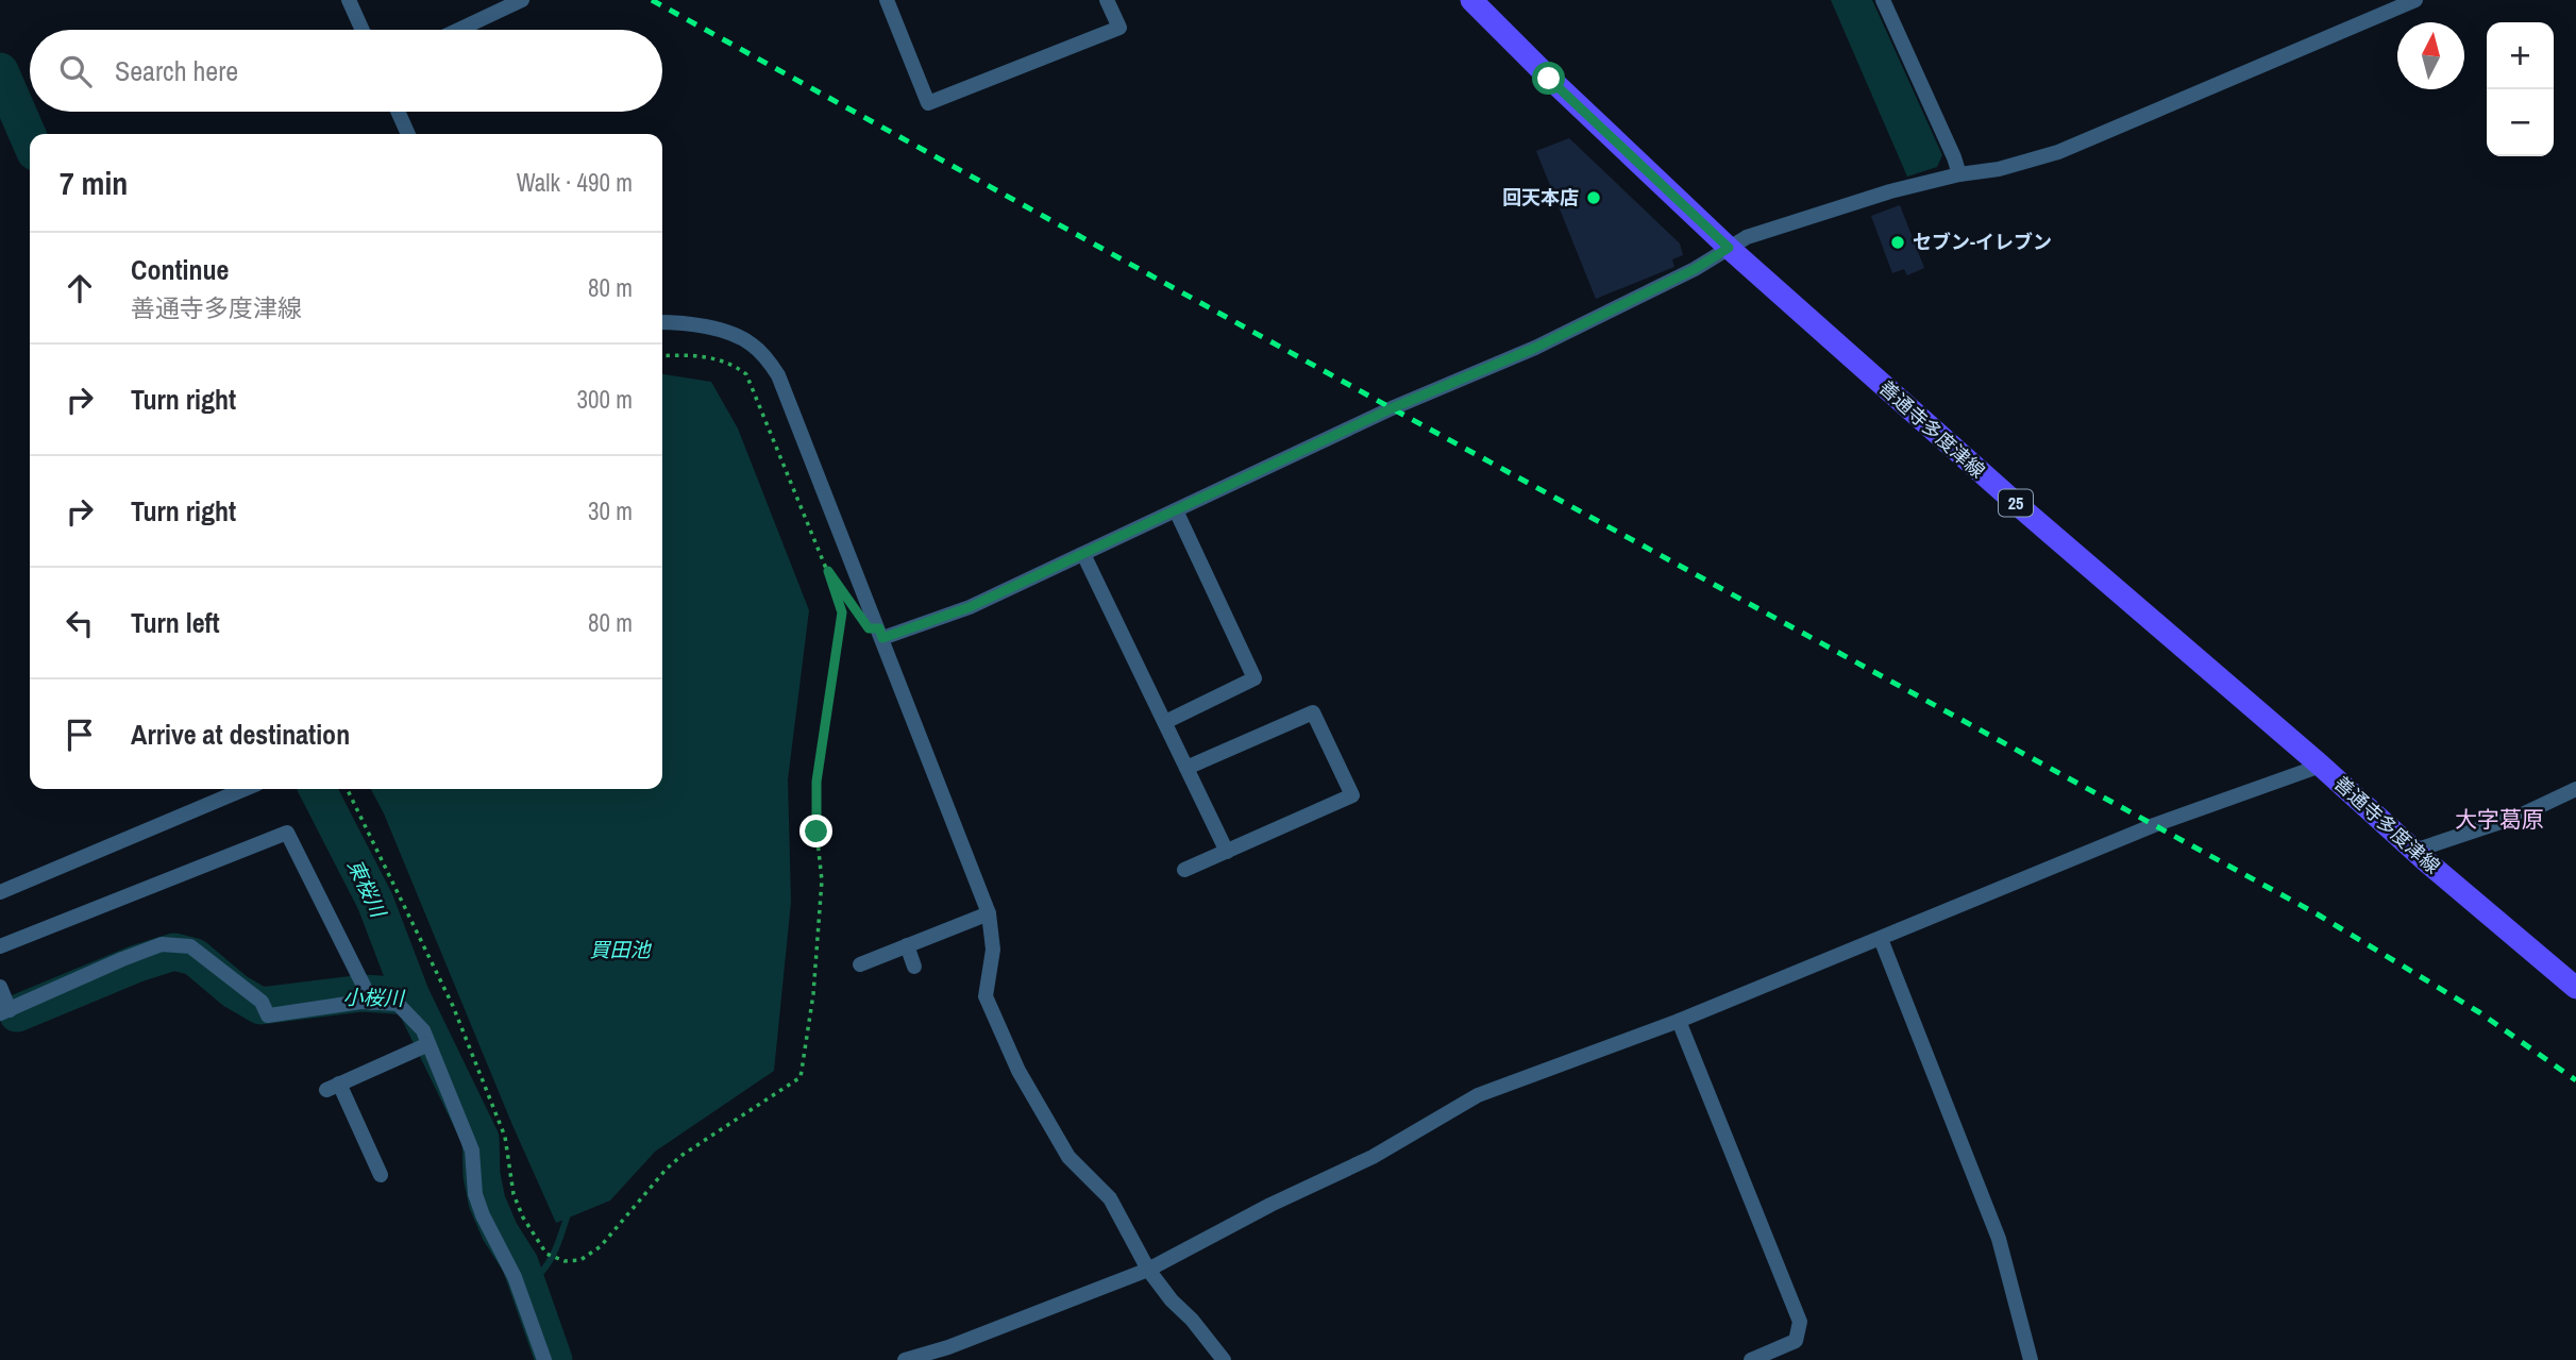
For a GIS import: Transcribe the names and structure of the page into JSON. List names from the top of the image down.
{
  "streets": {
    "main road": ["善通寺多度津線", "25"]
  },
  "districts": ["大字葛原"],
  "water": ["東桜川", "買田池", "小桜川"],
  "places": ["回天本店", "セブン-イレブン"],
  "north": "top",
  "page": {
    "map_buttons": ["+", "−"],
    "search": "Search here",
    "heading": ["7 min", "Walk · 490 m"],
    "list": [
      ["Continue", "善通寺多度津線", "80 m"],
      ["Turn right", "300 m"],
      ["Turn right", "30 m"],
      ["Turn left", "80 m"],
      "Arrive at destination"
    ]
  }
}
